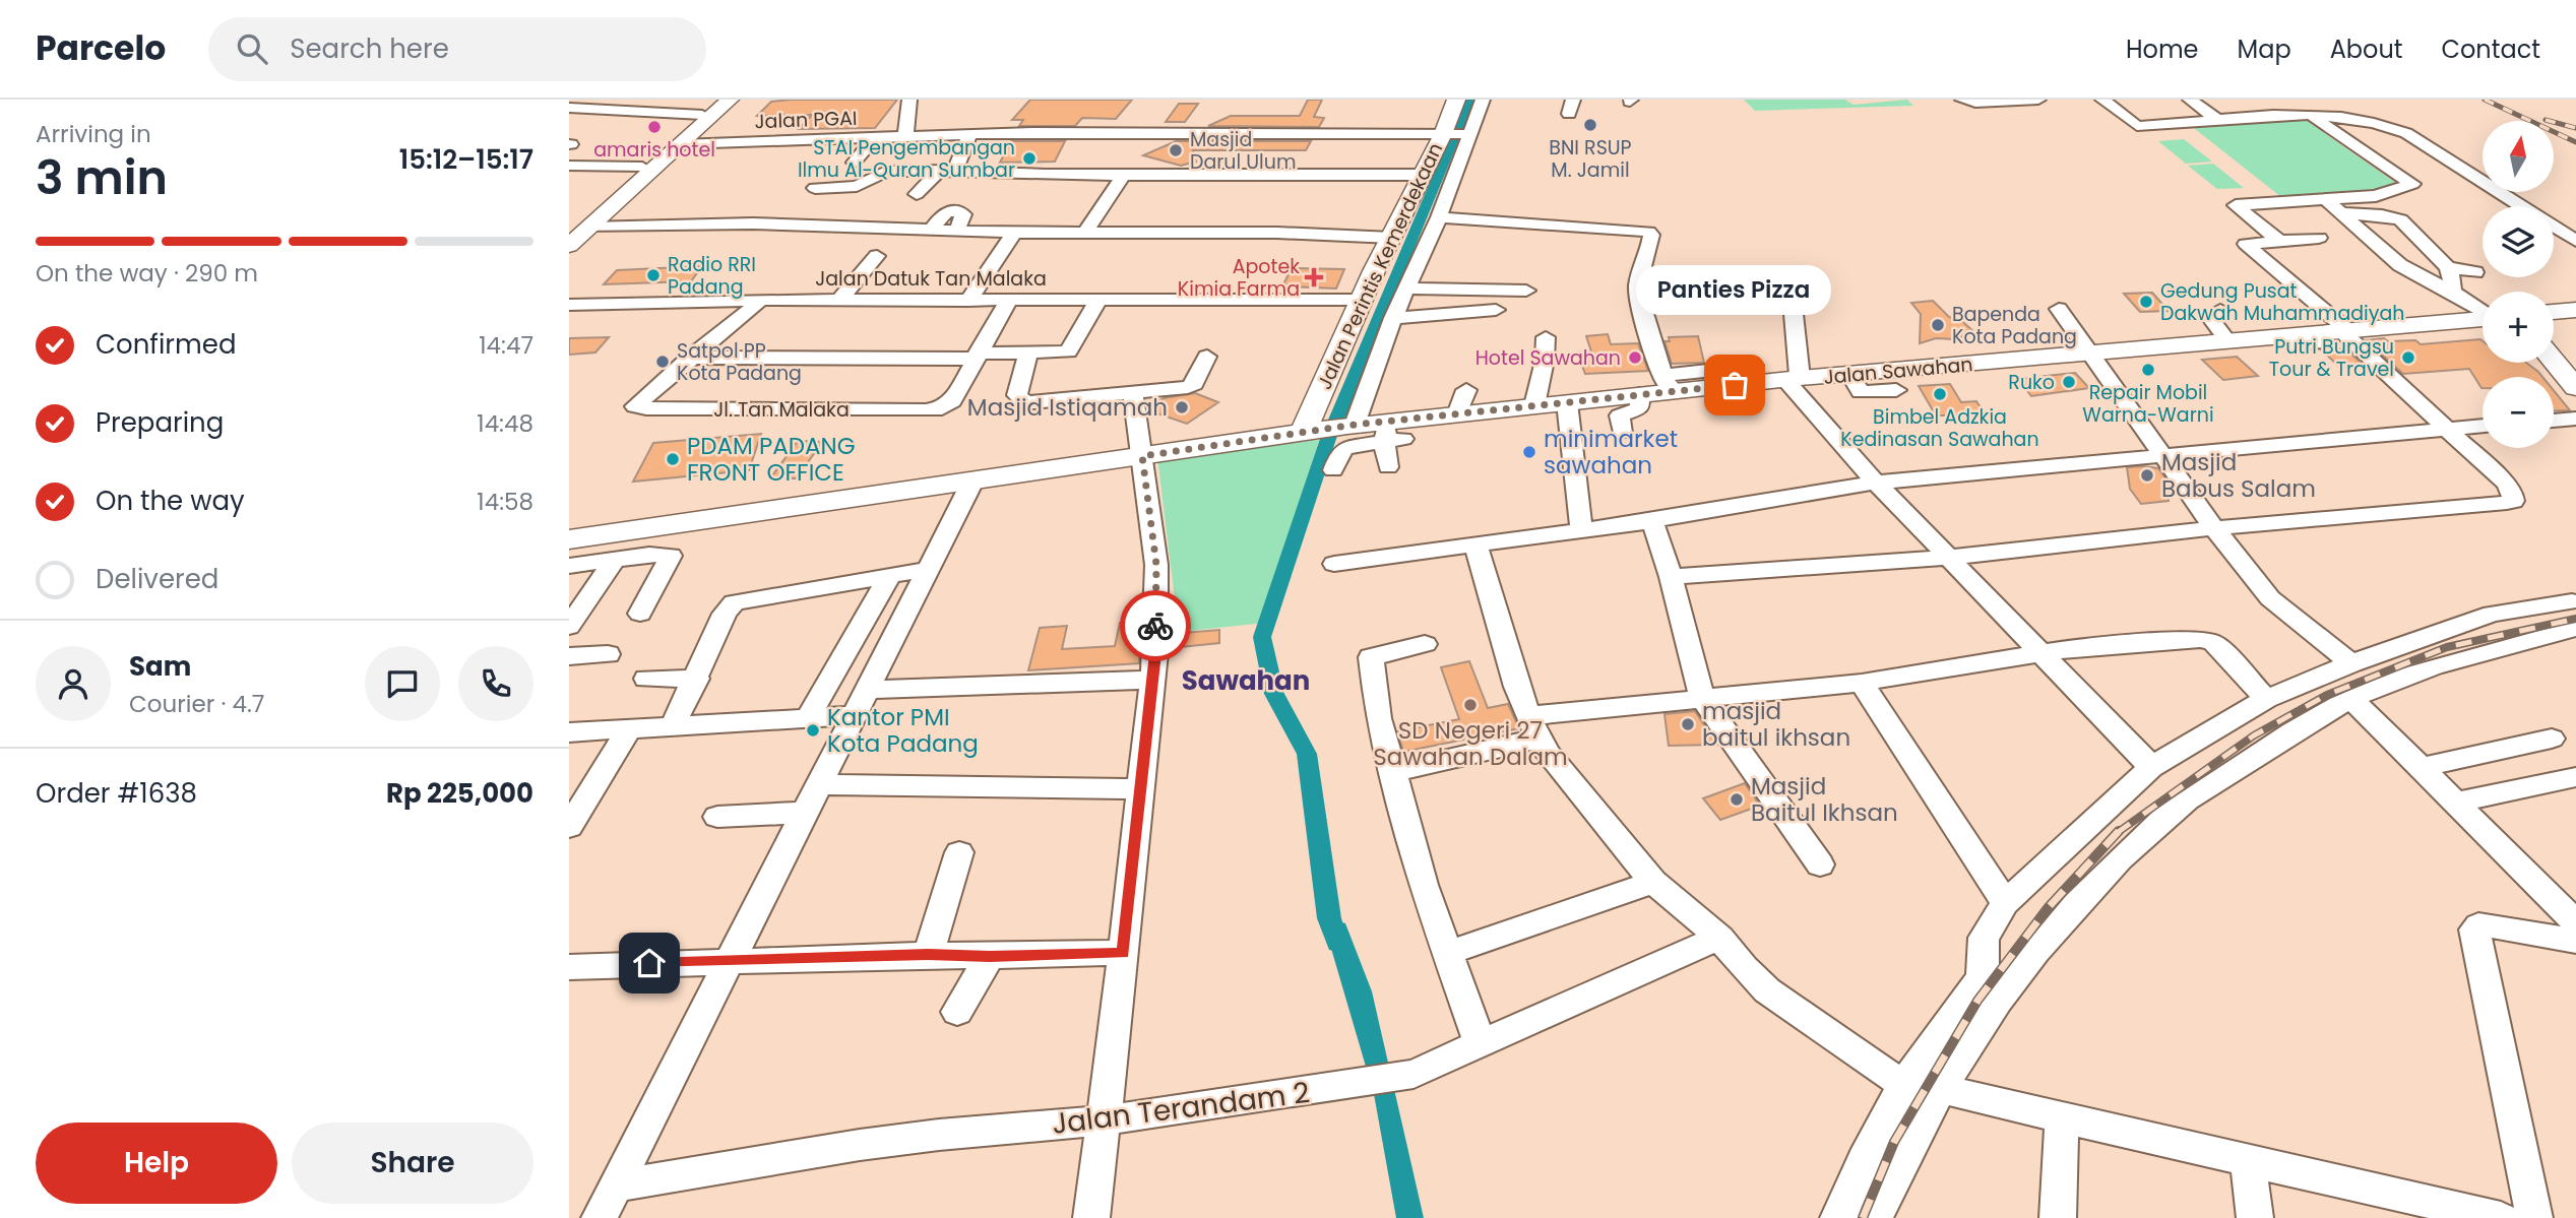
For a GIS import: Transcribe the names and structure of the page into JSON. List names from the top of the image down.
{
  "streets": {
    "main road": ["Jalan Perintis Kemerdekaan", "Jalan Sawahan"],
    "street": [
      "Jalan PGAI",
      "Jalan Datuk Tan Malaka",
      "Jl. Tan Malaka",
      "Jalan Terandam 2"
    ]
  },
  "crossings": [
    ["Jalan PGAI", "Jalan Perintis Kemerdekaan"],
    ["Jalan Perintis Kemerdekaan", "Jalan Datuk Tan Malaka"],
    ["Jalan Perintis Kemerdekaan", "Jalan Sawahan"],
    ["Jalan Datuk Tan Malaka", "Jl. Tan Malaka"]
  ],
  "districts": ["Sawahan"],
  "places": {
    "other": [
      "BNI RSUP M. Jamil",
      "amaris hotel",
      "Masjid Darul Ulum",
      "STAI Pengembangan Ilmu Al-Quran Sumbar",
      "Radio RRI Padang",
      "Gedung Pusat Dakwah Muhammadiyah",
      "Bapenda Kota Padang",
      "Hotel Sawahan",
      "Putri Bungsu Tour & Travel",
      "Satpol PP Kota Padang",
      "Repair Mobil Warna-Warni",
      "Ruko",
      "Panties Pizza",
      "Bimbel Adzkia Kedinasan Sawahan",
      "Masjid Istiqamah",
      "minimarket sawahan",
      "PDAM PADANG FRONT OFFICE",
      "Masjid Babus Salam",
      "SD Negeri 27 Sawahan Dalam",
      "masjid baitul ikhsan",
      "Kantor PMI Kota Padang",
      "Masjid Baitul Ikhsan"
    ],
    "health": ["Apotek Kimia Farma"]
  },
  "north": "top",
  "page": {
    "header": "Parcelo",
    "search": "Search here",
    "nav": [
      "Home",
      "Map",
      "About",
      "Contact"
    ],
    "heading": ["3 min", "Arriving in", "15:12–15:17"],
    "panel": [
      "Sam",
      "Courier · 4.7",
      "Order #1638",
      "Rp 225,000"
    ],
    "map_buttons": ["+", "−"],
    "bar": "On the way · 290 m",
    "bubble": "Panties Pizza",
    "list": [
      ["Confirmed", "14:47"],
      ["Preparing", "14:48"],
      ["On the way", "14:58"],
      "Delivered"
    ],
    "buttons": ["Help", "Share"]
  }
}
